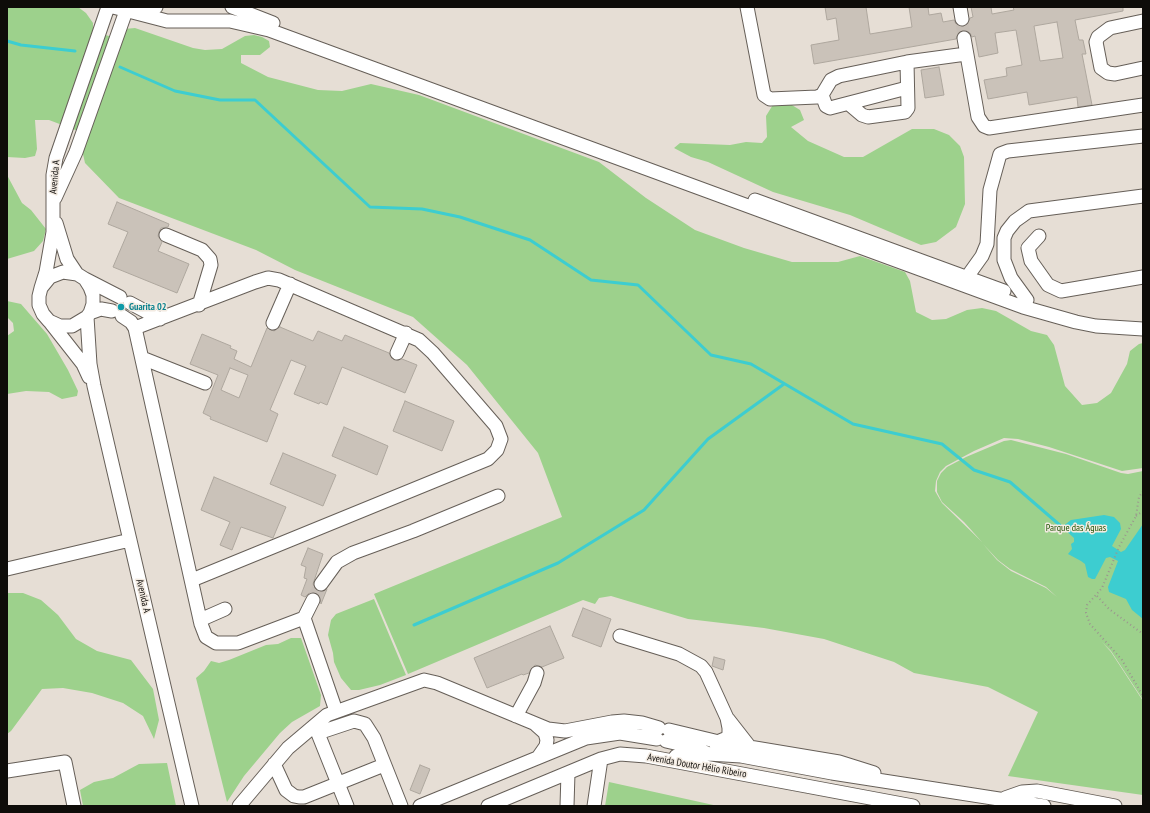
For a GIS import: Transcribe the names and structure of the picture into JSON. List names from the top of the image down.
{
  "streets": {
    "street": ["Avenida A", "Avenida Doutor Hélio Ribeiro"]
  },
  "parks": ["Parque das Águas"],
  "places": ["Guarita 02"]
}
